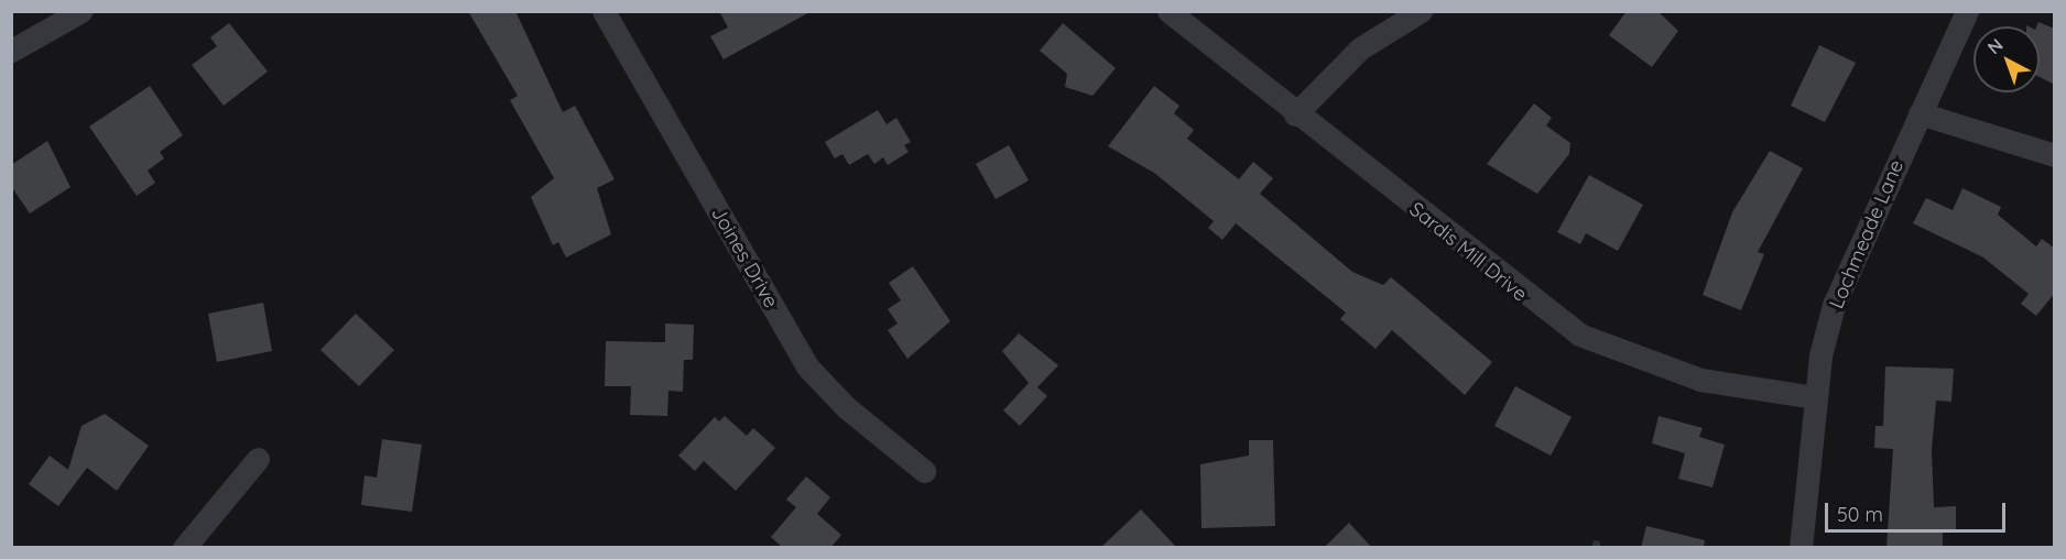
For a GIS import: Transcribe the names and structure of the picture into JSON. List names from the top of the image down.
{
  "streets": {
    "street": ["Lochmeade Lane", "Sardis Mill Drive", "Joines Drive"]
  },
  "crossings": [
    ["Lochmeade Lane", "Sardis Mill Drive"]
  ],
  "scale_bar": "50 m",
  "north": "top left"
}
